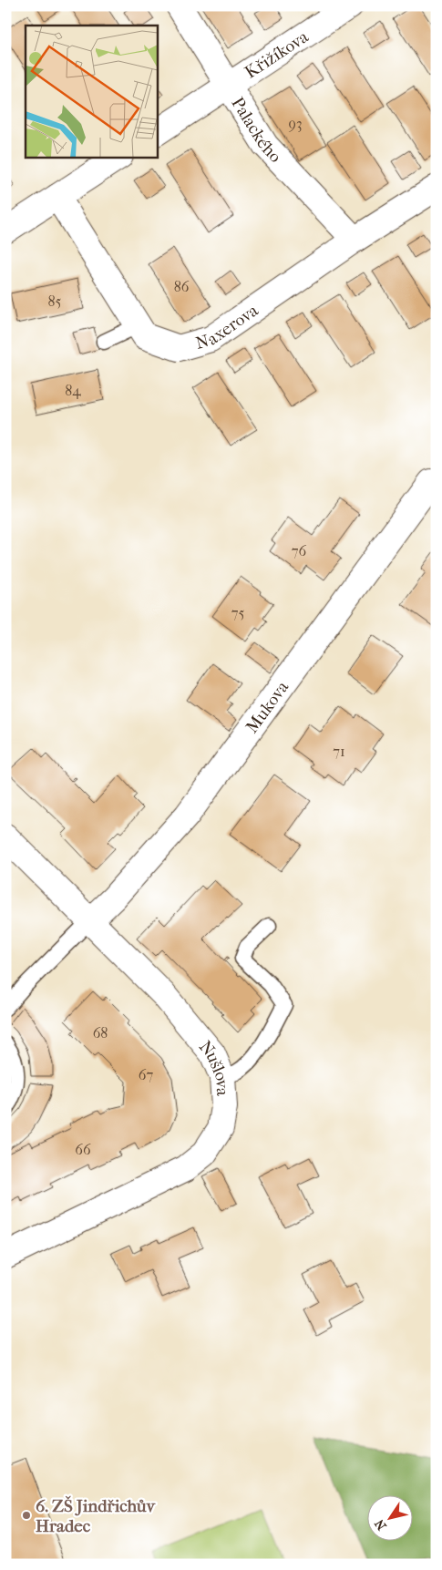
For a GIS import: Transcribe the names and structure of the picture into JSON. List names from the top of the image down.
{
  "streets": {
    "street": [
      "Křižíkova",
      "Palackého",
      "Naxerova",
      "Mukova",
      "Nušlova"
    ]
  },
  "crossings": [
    ["Křižíkova", "Palackého"],
    ["Palackého", "Naxerova"],
    ["Mukova", "Nušlova"]
  ],
  "places": ["6. ZŠ Jindřichův Hradec"],
  "house_numbers": [
    "93",
    "86",
    "85",
    "84",
    "76",
    "75",
    "71",
    "68",
    "67",
    "66"
  ],
  "north": "bottom left"
}
